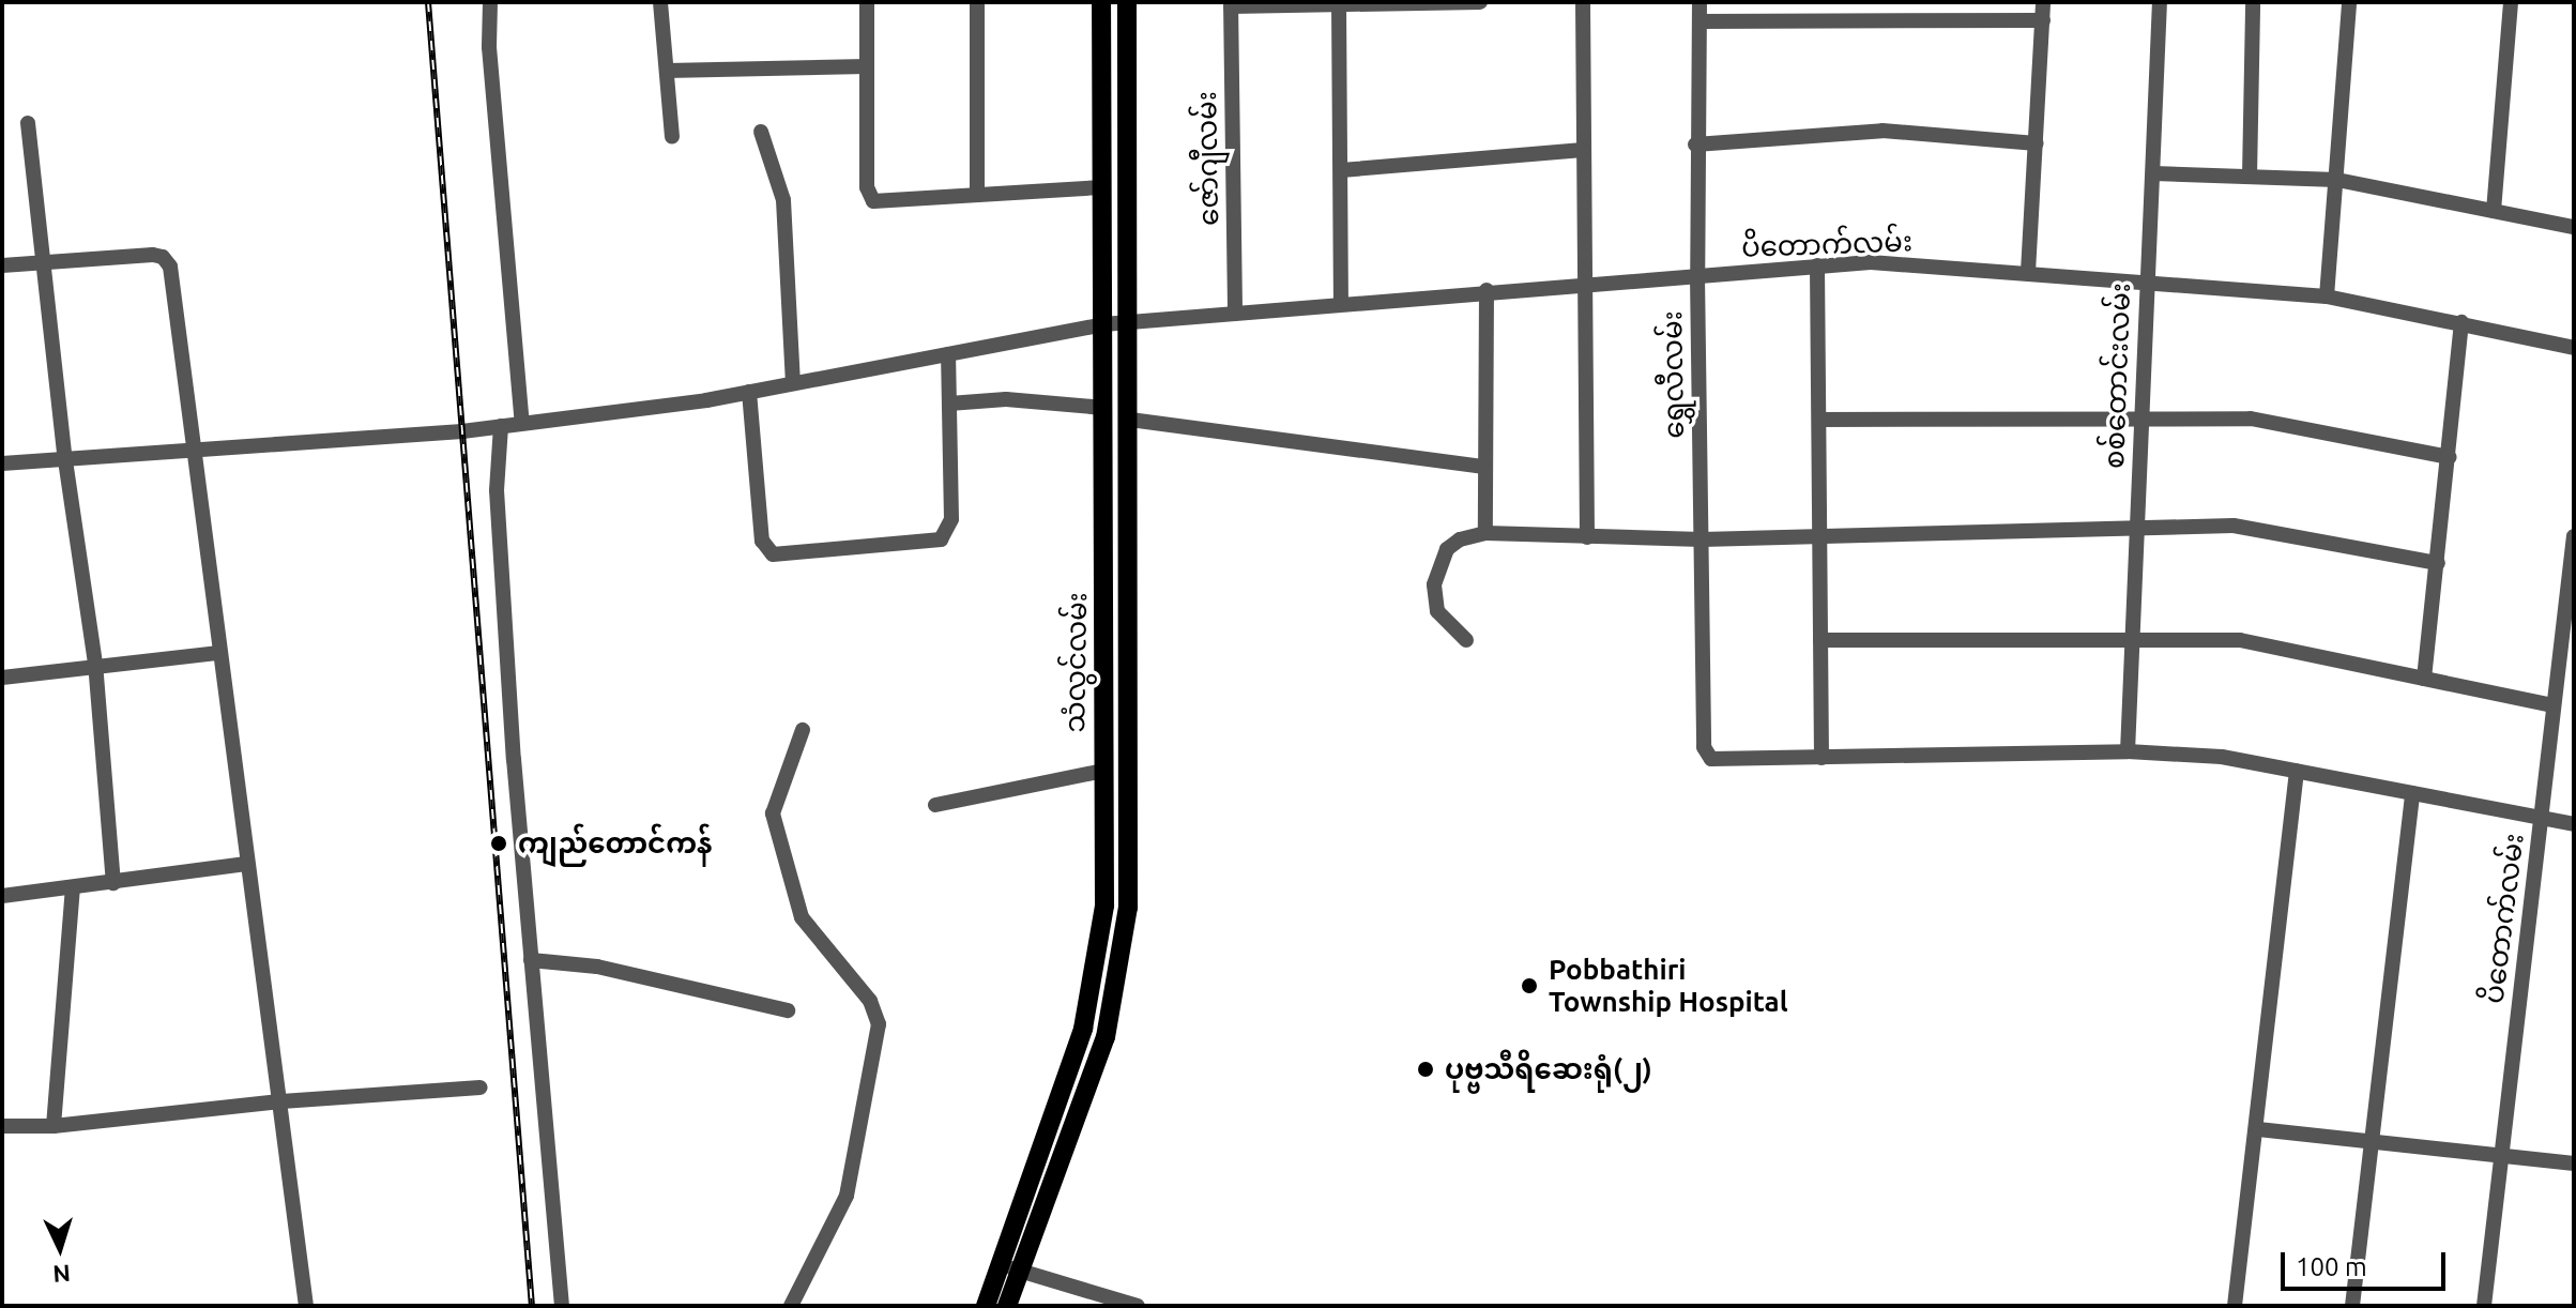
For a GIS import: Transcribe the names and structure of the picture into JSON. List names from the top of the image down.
{
  "streets": {
    "main road": ["သံလွင်လမ်း"],
    "street": [
      "ဇော်ဂျီလမ်း",
      "ပိတောက်လမ်း",
      "ရွှေလီလမ်း",
      "စစ်တောင်းလမ်း"
    ]
  },
  "crossings": [
    ["ဇော်ဂျီလမ်း", "ပိတောက်လမ်း"],
    ["ပိတောက်လမ်း", "ရွှေလီလမ်း"],
    ["ပိတောက်လမ်း", "စစ်တောင်းလမ်း"],
    ["ပိတောက်လမ်း", "သံလွင်လမ်း"]
  ],
  "places": ["ကျည်တောင်ကန်", "Pobbathiri Township Hospital", "ပုဗ္ဗသီရိဆေးရုံ(၂)"],
  "scale_bar": "100 m",
  "north": "bottom"
}
